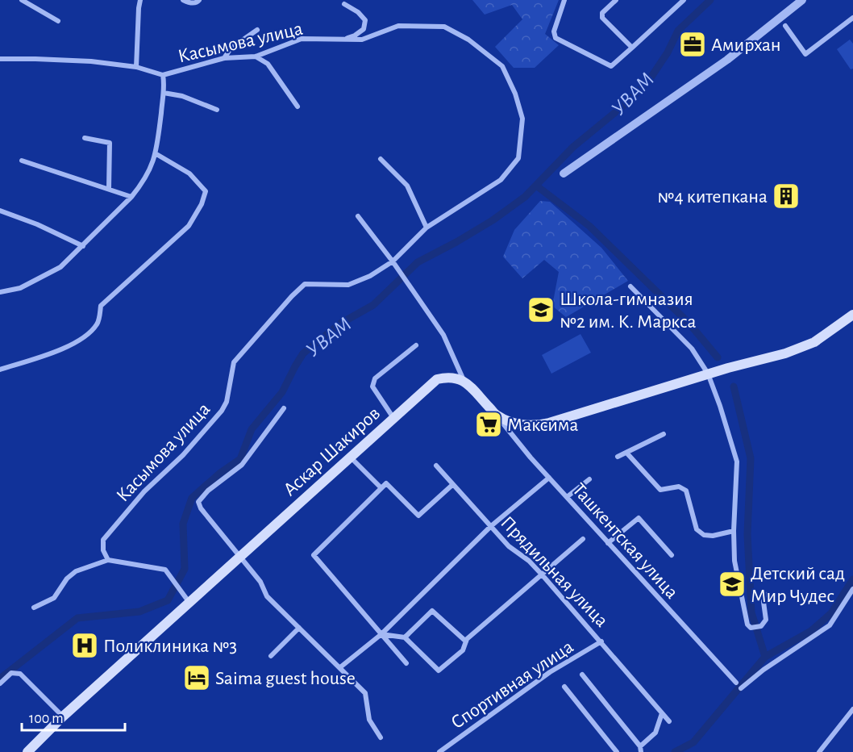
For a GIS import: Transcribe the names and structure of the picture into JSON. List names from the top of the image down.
{
  "streets": {
    "main road": ["Аскар Шакиров"],
    "street": [
      "Касымова улица",
      "Ташкентская улица",
      "Прядильная улица",
      "Спортивная улица"
    ]
  },
  "crossings": [
    ["Прядильная улица", "Спортивная улица"]
  ],
  "water": ["УВАМ"],
  "places": {
    "office": ["Амирхан"],
    "building": ["№4 китепкана"],
    "school or university": ["Школа-гимназия №2 им. К. Маркса", "Детский сад Мир Чудес"],
    "supermarket": ["Максима"],
    "hospital": ["Поликлиника №3"],
    "hotel": ["Saima guest house"]
  },
  "scale_bar": "100 m"
}
